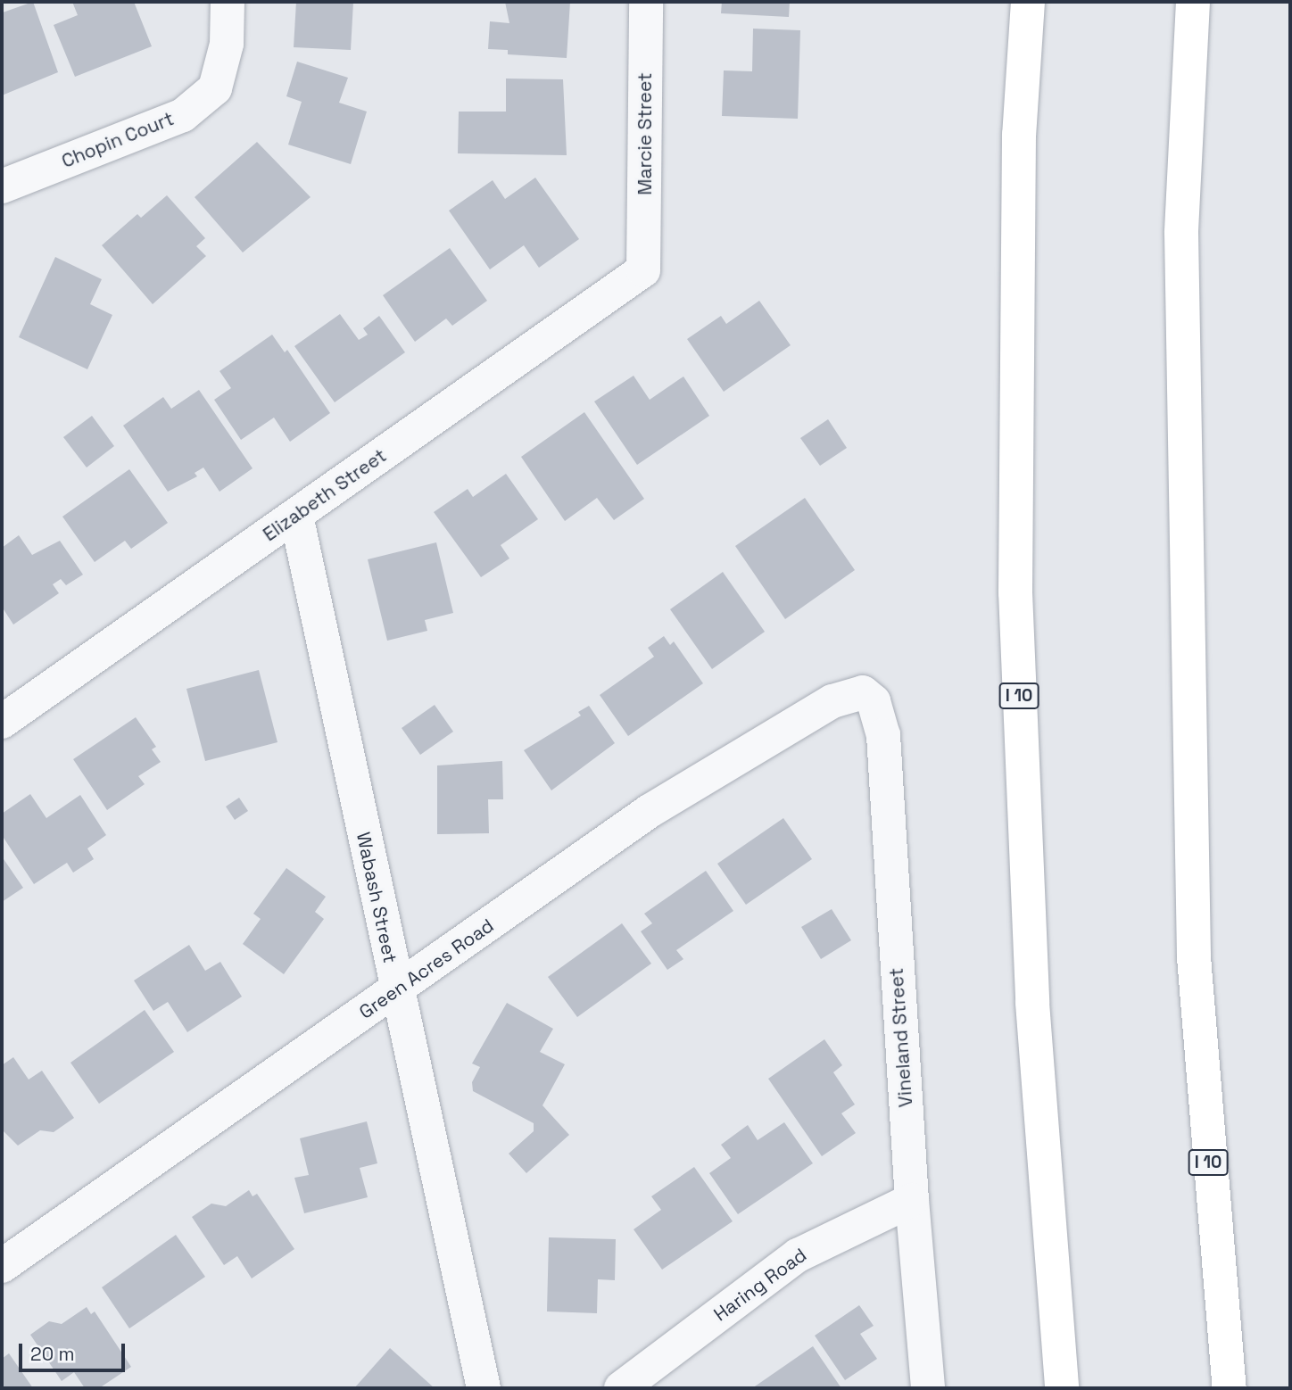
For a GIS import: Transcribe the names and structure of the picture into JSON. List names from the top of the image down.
{
  "streets": {
    "highway": ["I 10"],
    "street": [
      "Marcie Street",
      "Chopin Court",
      "Elizabeth Street",
      "Wabash Street",
      "Green Acres Road",
      "Vineland Street",
      "Haring Road"
    ]
  },
  "crossings": [
    ["Marcie Street", "Elizabeth Street"],
    ["Elizabeth Street", "Wabash Street"],
    ["Wabash Street", "Green Acres Road"],
    ["Green Acres Road", "Vineland Street"],
    ["Vineland Street", "Haring Road"]
  ],
  "scale_bar": "20 m"
}
